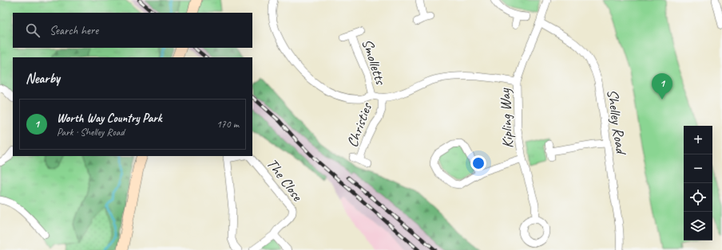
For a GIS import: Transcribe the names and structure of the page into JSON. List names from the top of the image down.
{
  "streets": {
    "street": [
      "Smolletts",
      "Kipling Way",
      "Shelley Road",
      "Christies",
      "The Close"
    ]
  },
  "crossings": [
    ["Kipling Way", "Shelley Road"]
  ],
  "page": {
    "search": "Search here",
    "heading": "Nearby",
    "pins": "1",
    "list": [
      {
        "mark": "1",
        "name": "Worth Way Country Park",
        "note": "Park · Shelley Road",
        "value": "170 m"
      }
    ],
    "map_buttons": ["+", "−"]
  }
}
